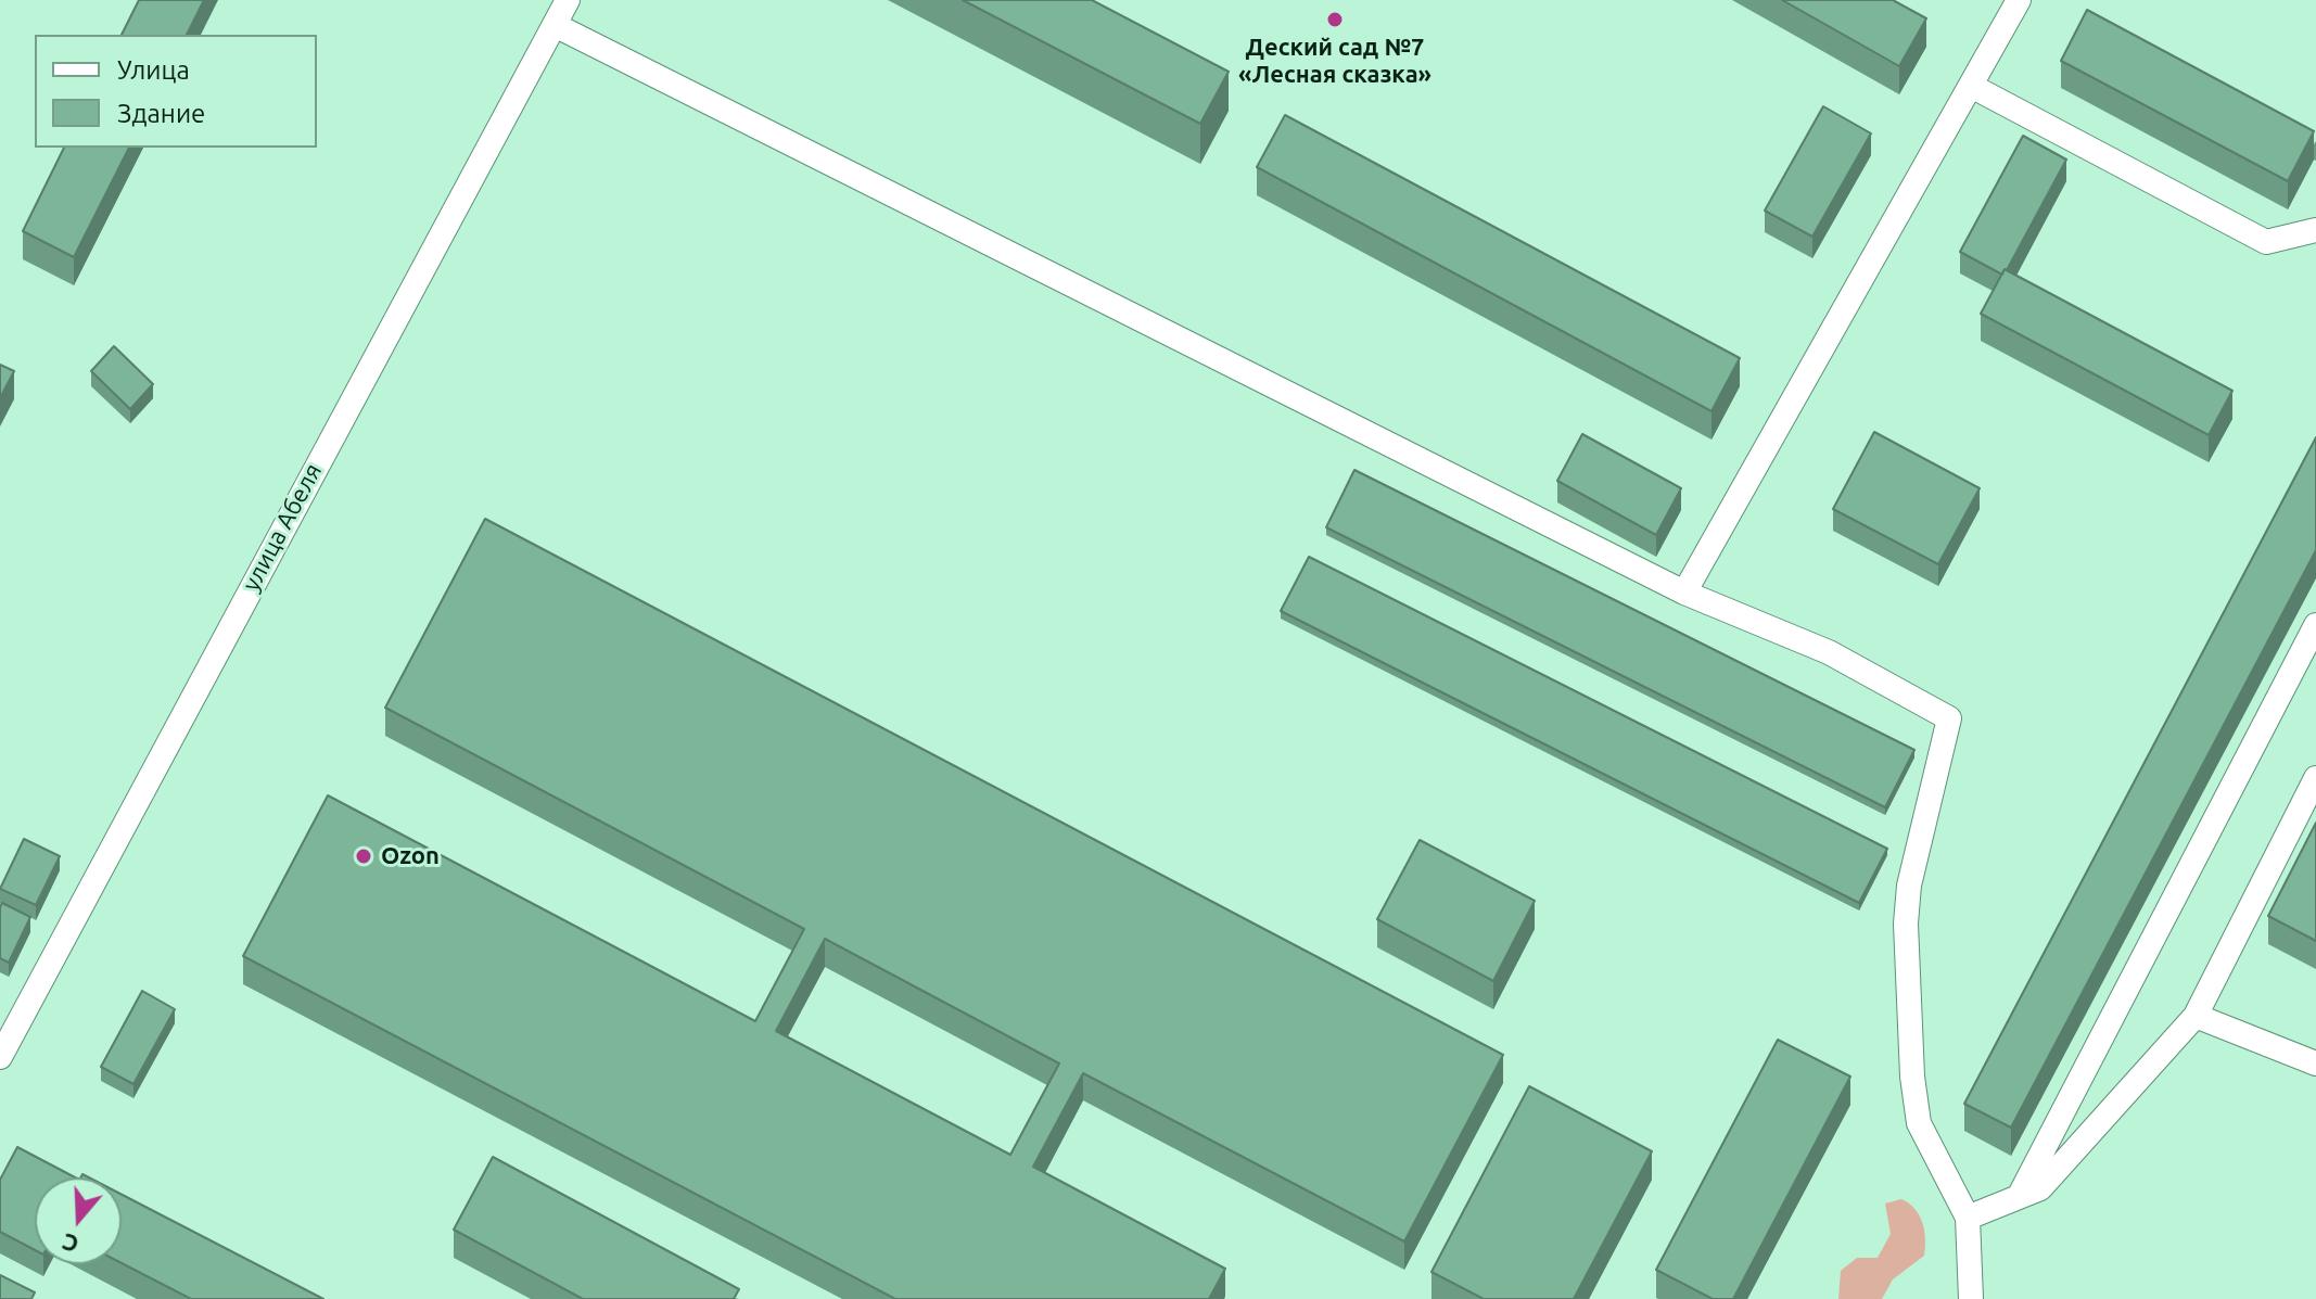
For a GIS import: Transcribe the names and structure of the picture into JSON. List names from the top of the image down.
{
  "streets": {
    "street": ["улица Абеля"]
  },
  "places": ["Деский сад №7 «Лесная сказка»", "Ozon"],
  "legend": ["Улица", "Здание"],
  "north": "bottom"
}
